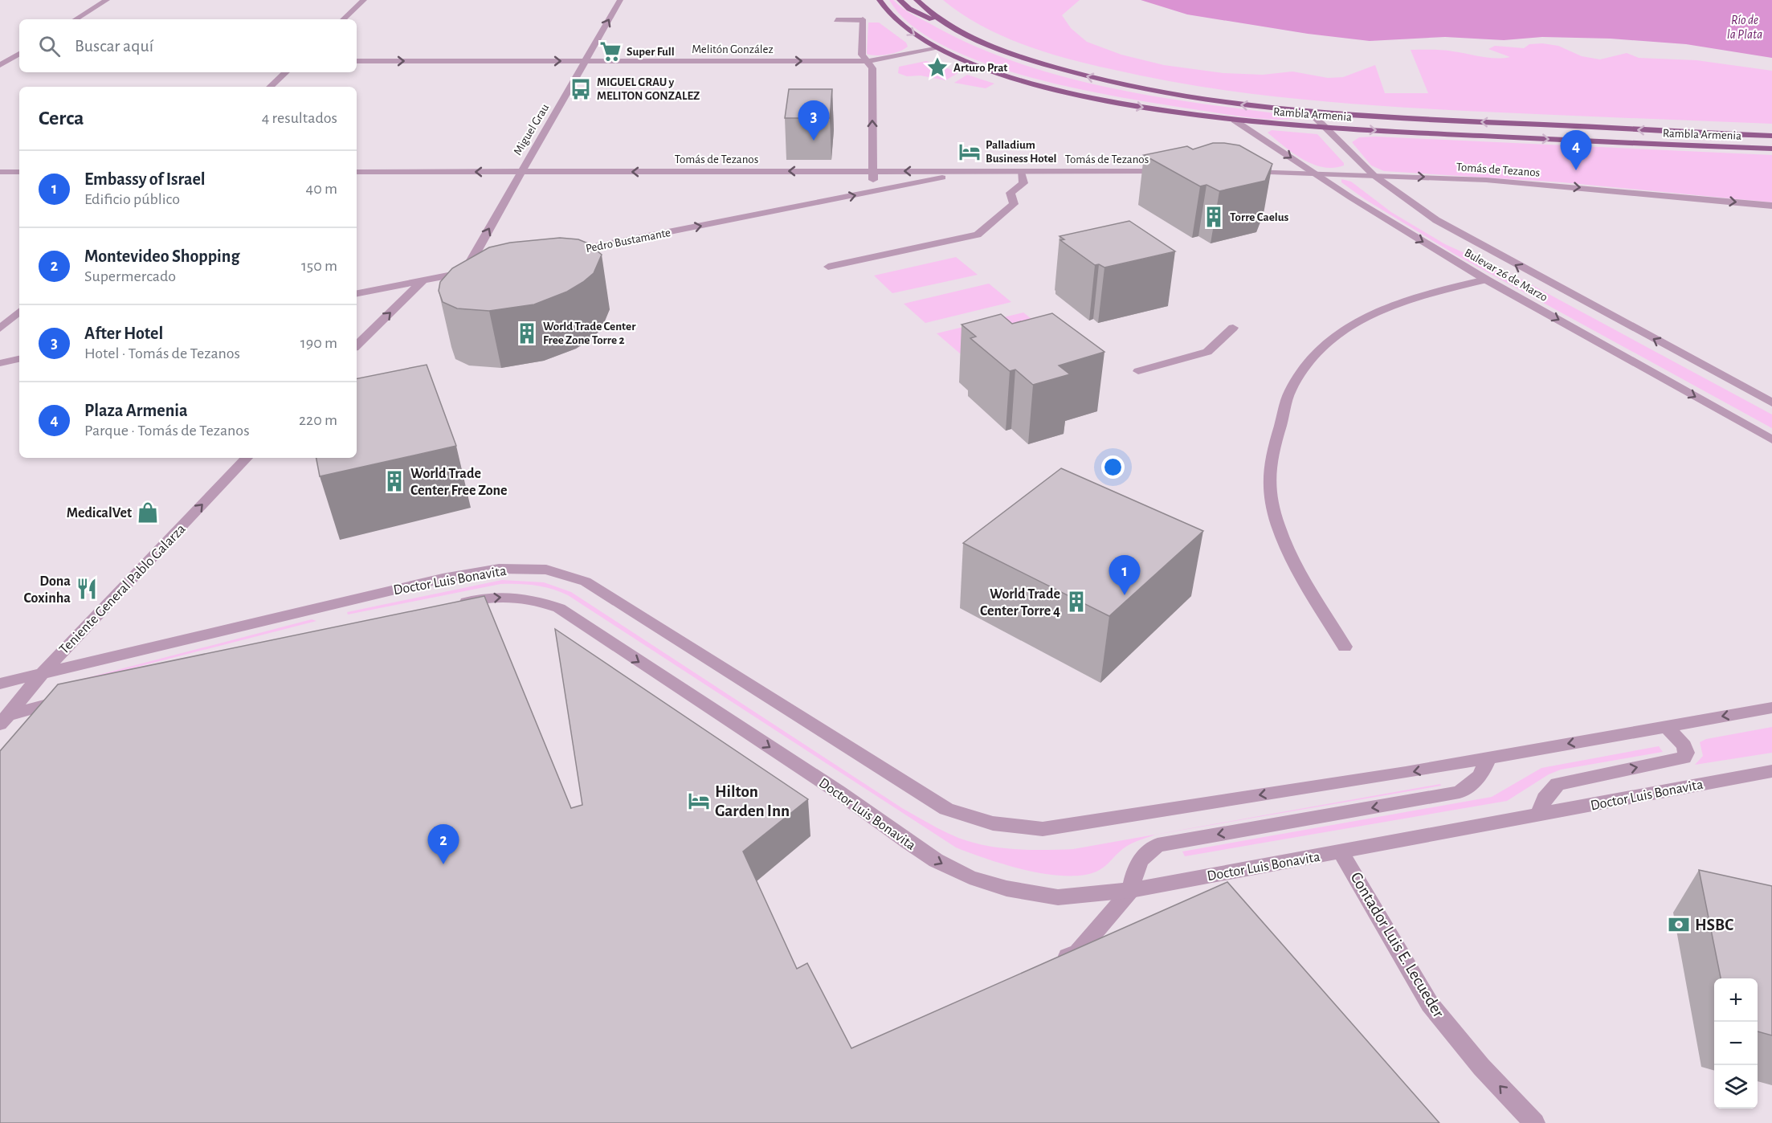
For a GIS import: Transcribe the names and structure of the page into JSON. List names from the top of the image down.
{
  "streets": {
    "main road": ["Rambla Armenia"],
    "street": [
      "Melitón González",
      "Miguel Grau",
      "Tomás de Tezanos",
      "Pedro Bustamante",
      "Bulevar 26 de Marzo",
      "Doctor Luis Bonavita",
      "Teniente General Pablo Galarza",
      "Contador Luis E. Lecueder"
    ]
  },
  "crossings": [
    ["Melitón González", "Rambla Armenia"],
    ["Melitón González", "Miguel Grau"],
    ["Rambla Armenia", "Bulevar 26 de Marzo"],
    ["Miguel Grau", "Tomás de Tezanos"],
    ["Tomás de Tezanos", "Pedro Bustamante"],
    ["Tomás de Tezanos", "Bulevar 26 de Marzo"],
    ["Doctor Luis Bonavita", "Teniente General Pablo Galarza"],
    ["Doctor Luis Bonavita", "Contador Luis E. Lecueder"]
  ],
  "one_way": [
    "Melitón González",
    "Miguel Grau",
    "Pedro Bustamante",
    "Teniente General Pablo Galarza",
    "Contador Luis E. Lecueder"
  ],
  "water": ["Río de la Plata"],
  "places": {
    "supermarket": ["Super Full"],
    "place": ["Arturo Prat"],
    "bus stop": ["MIGUEL GRAU y MELITON GONZALEZ"],
    "hotel": ["Palladium Business Hotel", "Hilton Garden Inn"],
    "building": [
      "Torre Caelus",
      "World Trade Center Free Zone Torre 2",
      "World Trade Center Free Zone",
      "World Trade Center Torre 4"
    ],
    "shop": ["MedicalVet"],
    "restaurant": ["Dona Coxinha"],
    "bank": ["HSBC"]
  },
  "page": {
    "search": "Buscar aquí",
    "heading": ["Cerca", "4 resultados"],
    "pins": [
      "3",
      "4",
      "1",
      "2"
    ],
    "list": [
      {
        "mark": "1",
        "name": "Embassy of Israel",
        "note": "Edificio público",
        "value": "40 m"
      },
      {
        "mark": "2",
        "name": "Montevideo Shopping",
        "note": "Supermercado",
        "value": "150 m"
      },
      {
        "mark": "3",
        "name": "After Hotel",
        "note": "Hotel · Tomás de Tezanos",
        "value": "190 m"
      },
      {
        "mark": "4",
        "name": "Plaza Armenia",
        "note": "Parque · Tomás de Tezanos",
        "value": "220 m"
      }
    ],
    "map_buttons": ["+", "−"]
  }
}
